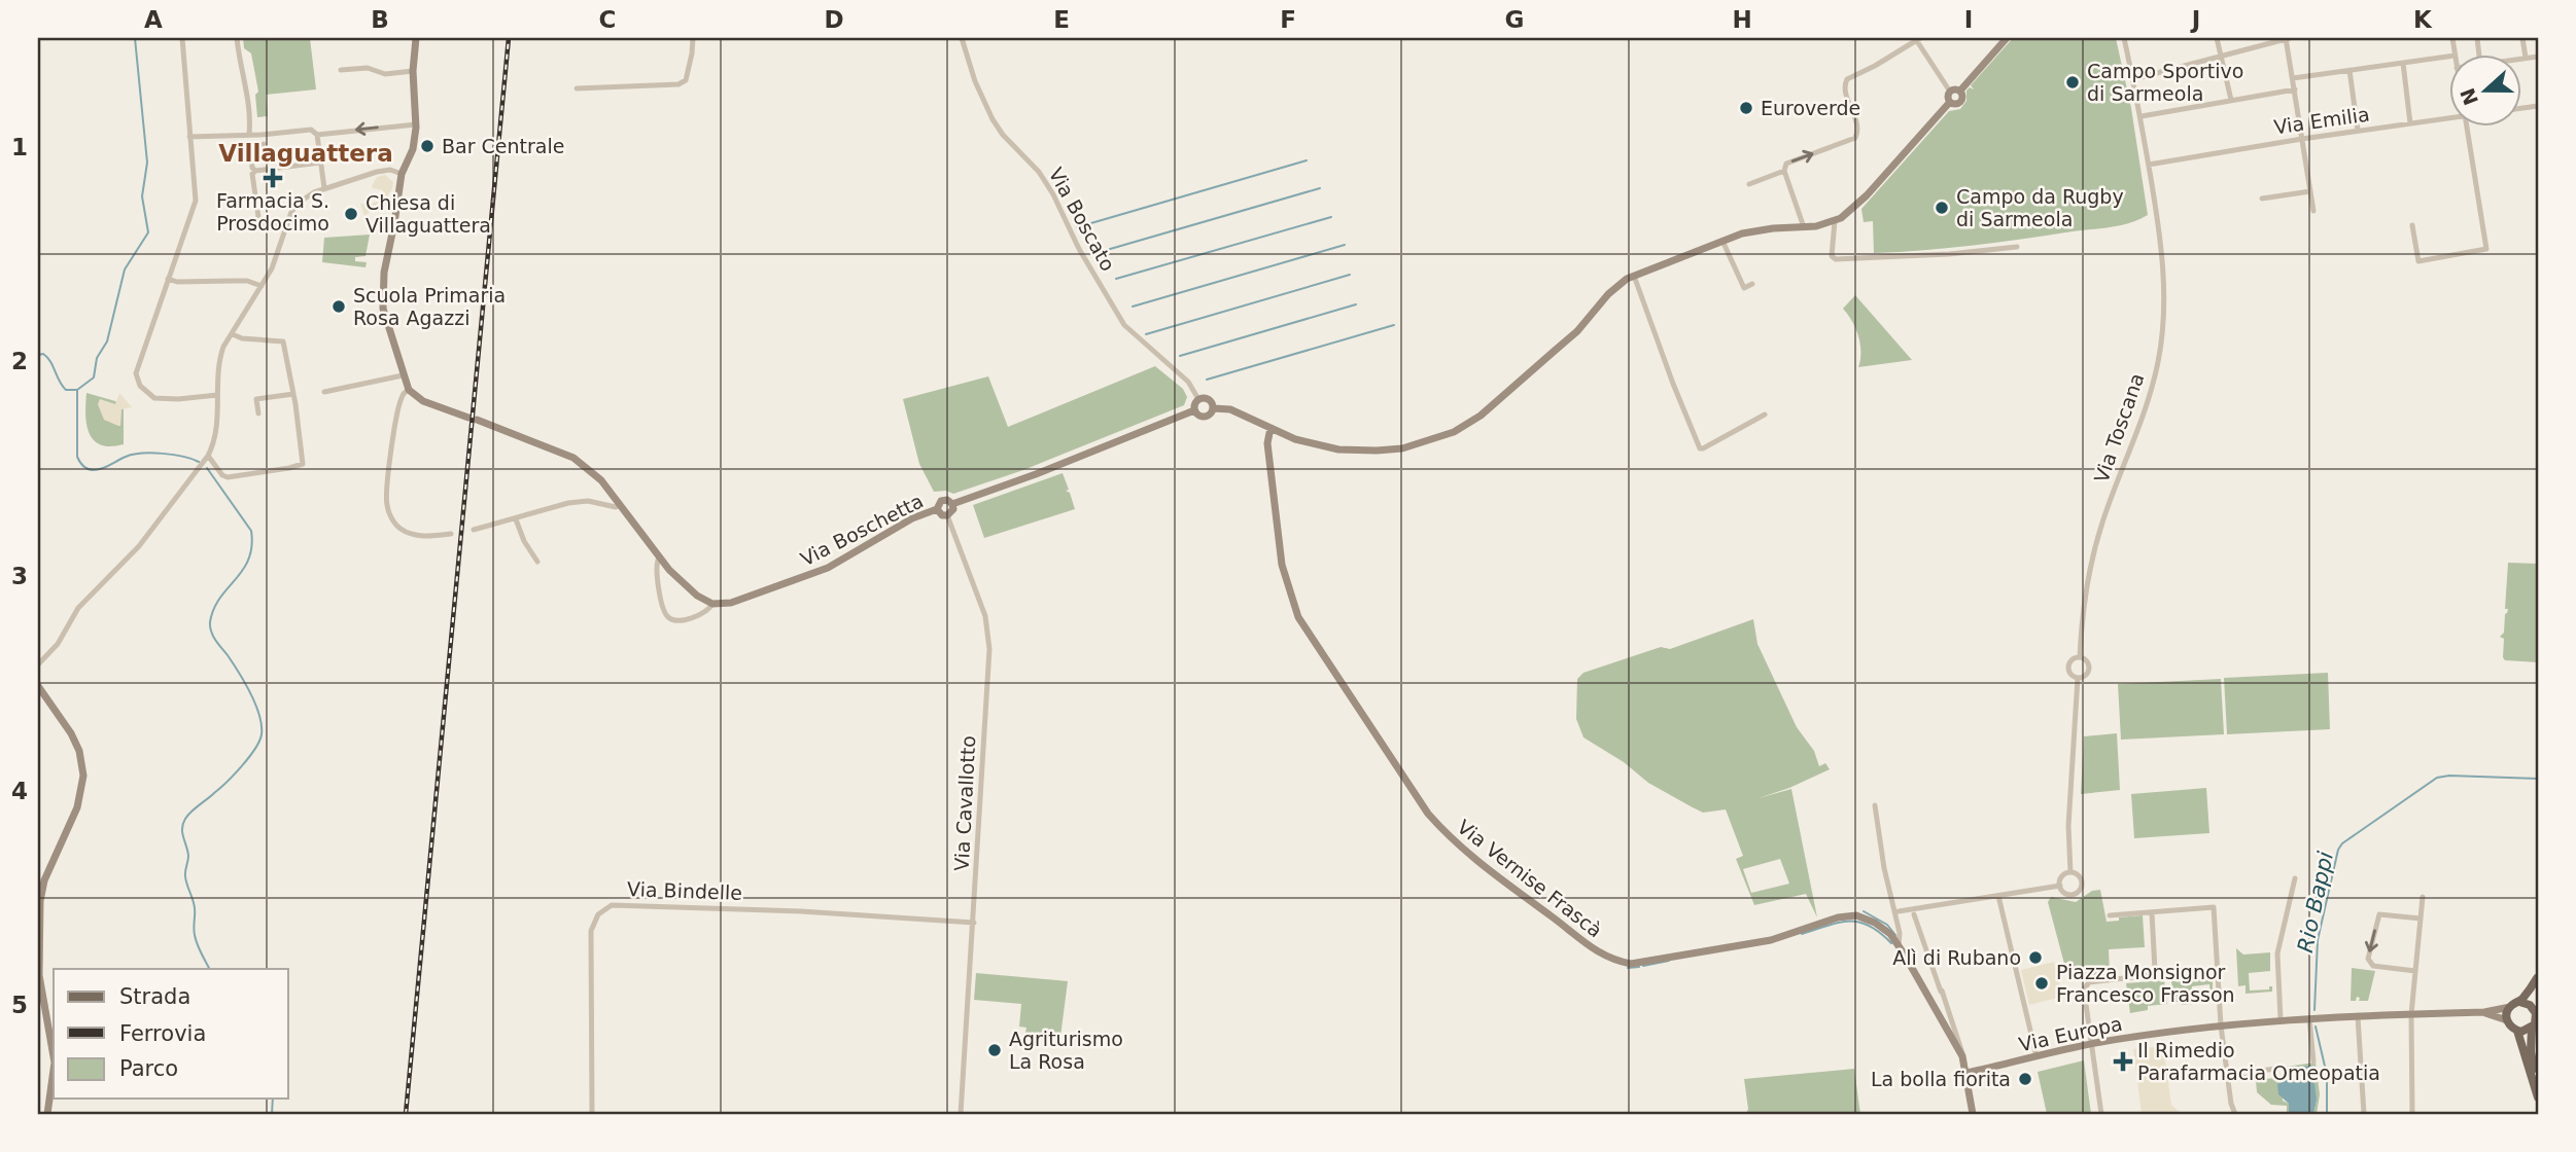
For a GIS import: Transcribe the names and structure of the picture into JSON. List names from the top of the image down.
{
  "streets": {
    "street": [
      "Via Emilia",
      "Via Boscato",
      "Via Toscana",
      "Via Boschetta",
      "Via Cavallotto",
      "Via Vernise Frascà",
      "Via Bindelle",
      "Via Europa"
    ]
  },
  "crossings": [
    ["Via Emilia", "Via Toscana"],
    ["Via Boschetta", "Via Cavallotto"],
    ["Via Cavallotto", "Via Bindelle"],
    ["Via Vernise Frascà", "Via Europa"]
  ],
  "districts": ["Villaguattera"],
  "water": ["Rio Bappi"],
  "places": {
    "other": [
      "Campo Sportivo di Sarmeola",
      "Euroverde",
      "Bar Centrale",
      "Campo da Rugby di Sarmeola",
      "Chiesa di Villaguattera",
      "Scuola Primaria Rosa Agazzi",
      "Alì di Rubano",
      "Piazza Monsignor Francesco Frasson",
      "Agriturismo La Rosa",
      "La bolla fiorita"
    ],
    "health": ["Farmacia S. Prosdocimo", "Il Rimedio Parafarmacia Omeopatia"]
  },
  "legend": ["Strada", "Ferrovia", "Parco"],
  "north": "left",
  "grid": {
    "columns": [
      "A",
      "B",
      "C",
      "D",
      "E",
      "F",
      "G",
      "H",
      "I",
      "J",
      "K"
    ],
    "rows": [
      "1",
      "2",
      "3",
      "4",
      "5"
    ]
  }
}
